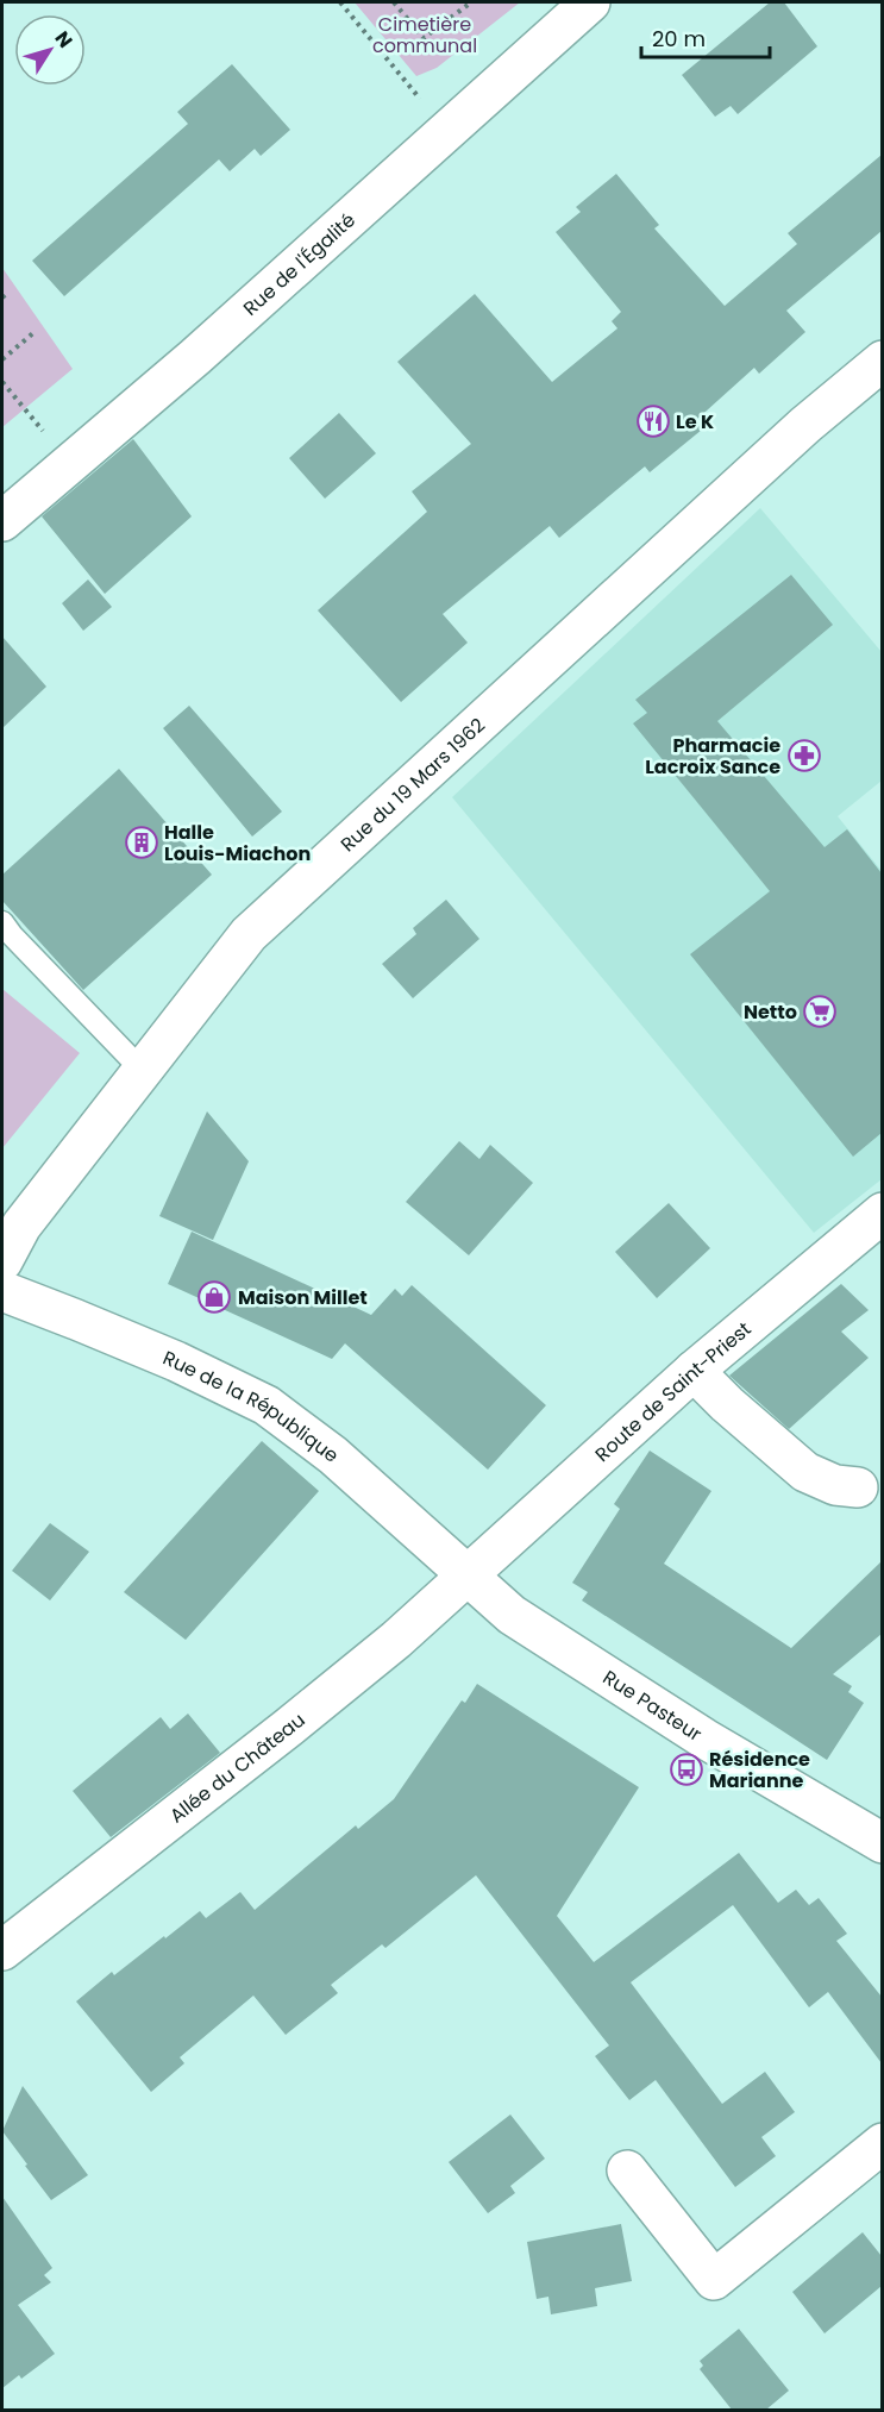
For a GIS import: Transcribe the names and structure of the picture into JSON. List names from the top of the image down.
{
  "streets": {
    "street": [
      "Rue de l'Égalité",
      "Rue du 19 Mars 1962",
      "Route de Saint-Priest",
      "Rue de la République",
      "Rue Pasteur",
      "Allée du Château"
    ]
  },
  "crossings": [
    ["Route de Saint-Priest", "Rue de la République"],
    ["Route de Saint-Priest", "Rue Pasteur"],
    ["Route de Saint-Priest", "Allée du Château"],
    ["Rue de la République", "Rue Pasteur"],
    ["Rue de la République", "Allée du Château"],
    ["Rue Pasteur", "Allée du Château"]
  ],
  "parks": ["Cimetière communal"],
  "places": {
    "restaurant": ["Le K"],
    "pharmacy": ["Pharmacie Lacroix Sance"],
    "building": ["Halle Louis-Miachon"],
    "supermarket": ["Netto"],
    "shop": ["Maison Millet"],
    "bus stop": ["Résidence Marianne"]
  },
  "scale_bar": "20 m",
  "north": "top right"
}
